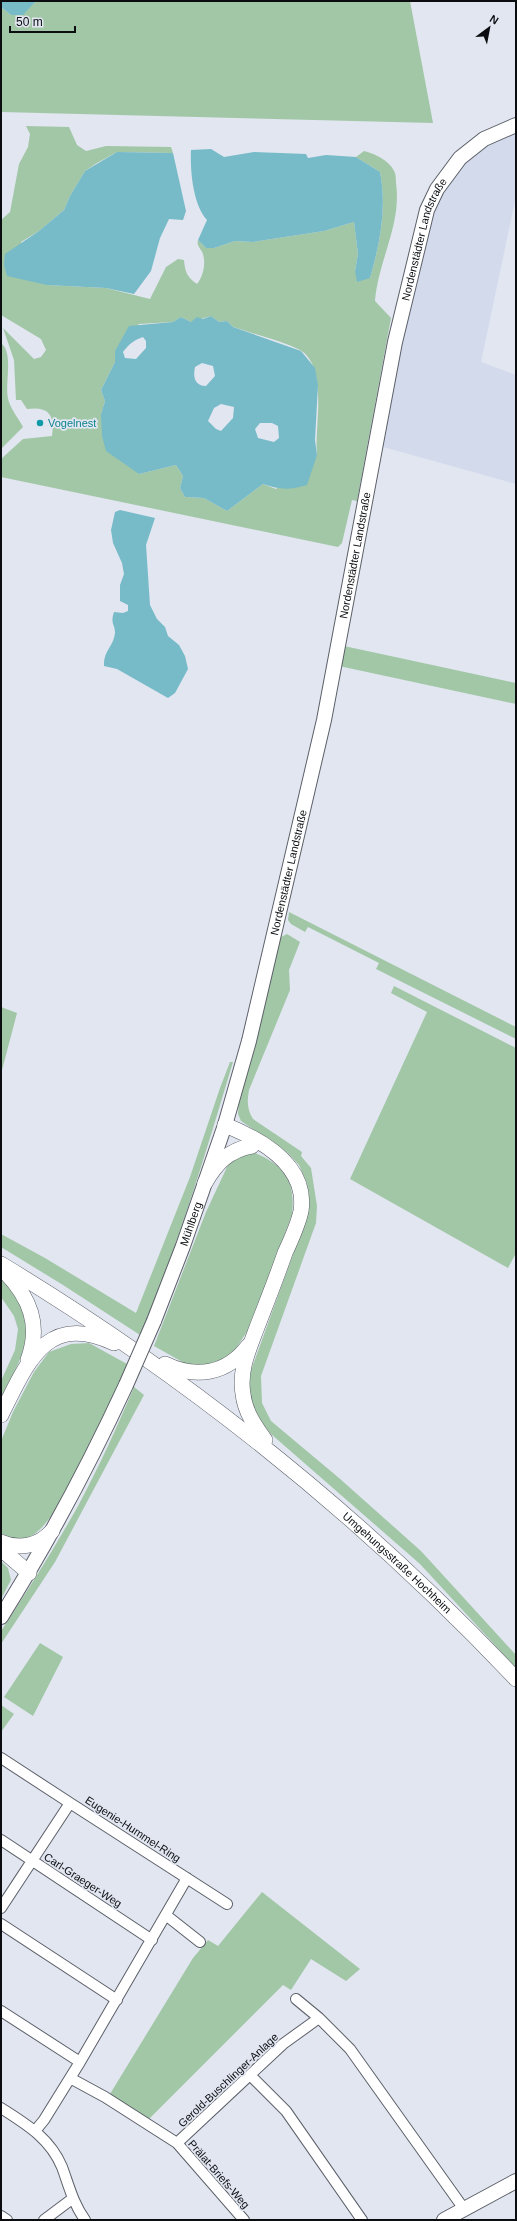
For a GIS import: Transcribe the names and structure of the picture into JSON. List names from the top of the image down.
{
  "streets": {
    "main road": ["Nordenstädter Landstraße", "Mühlberg", "Umgehungsstraße Hochheim"],
    "street": [
      "Eugenie-Hummel-Ring",
      "Carl-Graeger-Weg",
      "Gerold-Buschlinger-Anlage",
      "Prälat-Briefs-Weg"
    ]
  },
  "crossings": [
    ["Nordenstädter Landstraße", "Mühlberg"],
    ["Eugenie-Hummel-Ring", "Carl-Graeger-Weg"],
    ["Gerold-Buschlinger-Anlage", "Prälat-Briefs-Weg"]
  ],
  "places": ["Vogelnest"],
  "scale_bar": "50 m",
  "north": "top right"
}
